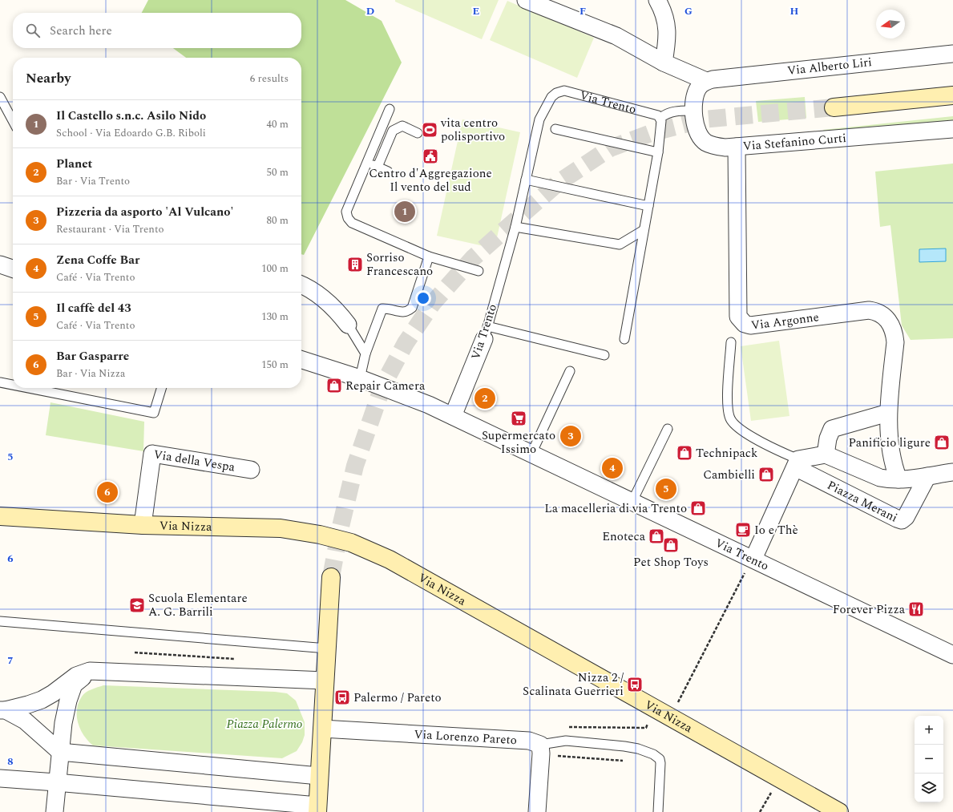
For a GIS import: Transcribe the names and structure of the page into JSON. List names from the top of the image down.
{
  "streets": {
    "street": [
      "Via Alberto Liri",
      "Via Trento",
      "Via Stefanino Curti",
      "Via Argonne",
      "Via della Vespa",
      "Piazza Merani",
      "Via Nizza",
      "Via Lorenzo Pareto"
    ]
  },
  "crossings": [
    ["Via Alberto Liri", "Via Stefanino Curti"],
    ["Via Stefanino Curti", "Via Argonne"],
    ["Via della Vespa", "Via Nizza"]
  ],
  "parks": ["Piazza Palermo"],
  "places": {
    "sports": ["vita centro polisportivo"],
    "public building": ["Centro d'Aggregazione Il vento del sud"],
    "building": ["Sorriso Francescano"],
    "shop": [
      "Repair Camera",
      "Panificio ligure",
      "Technipack",
      "Cambielli",
      "La macelleria di via Trento",
      "Enoteca",
      "Pet Shop Toys"
    ],
    "supermarket": ["Supermercato Issimo"],
    "cafe": ["Io e Thè"],
    "school or university": ["Scuola Elementare A. G. Barrili"],
    "restaurant": ["Forever Pizza"],
    "bus stop": ["Nizza 2 / Scalinata Guerrieri", "Palermo / Pareto"]
  },
  "north": "left",
  "page": {
    "search": "Search here",
    "heading": ["Nearby", "6 results"],
    "list": [
      {
        "mark": "1",
        "name": "Il Castello s.n.c. Asilo Nido",
        "note": "School · Via Edoardo G.B. Riboli",
        "value": "40 m"
      },
      {
        "mark": "2",
        "name": "Planet",
        "note": "Bar · Via Trento",
        "value": "50 m"
      },
      {
        "mark": "3",
        "name": "Pizzeria da asporto 'Al Vulcano'",
        "note": "Restaurant · Via Trento",
        "value": "80 m"
      },
      {
        "mark": "4",
        "name": "Zena Coffe Bar",
        "note": "Café · Via Trento",
        "value": "100 m"
      },
      {
        "mark": "5",
        "name": "Il caffè del 43",
        "note": "Café · Via Trento",
        "value": "130 m"
      },
      {
        "mark": "6",
        "name": "Bar Gasparre",
        "note": "Bar · Via Nizza",
        "value": "150 m"
      }
    ],
    "pins": [
      "1",
      "2",
      "3",
      "4",
      "5",
      "6"
    ],
    "map_buttons": ["+", "−"]
  },
  "grid": {
    "columns": [
      "D",
      "E",
      "F",
      "G",
      "H"
    ],
    "rows": [
      "5",
      "6",
      "7",
      "8"
    ]
  }
}
